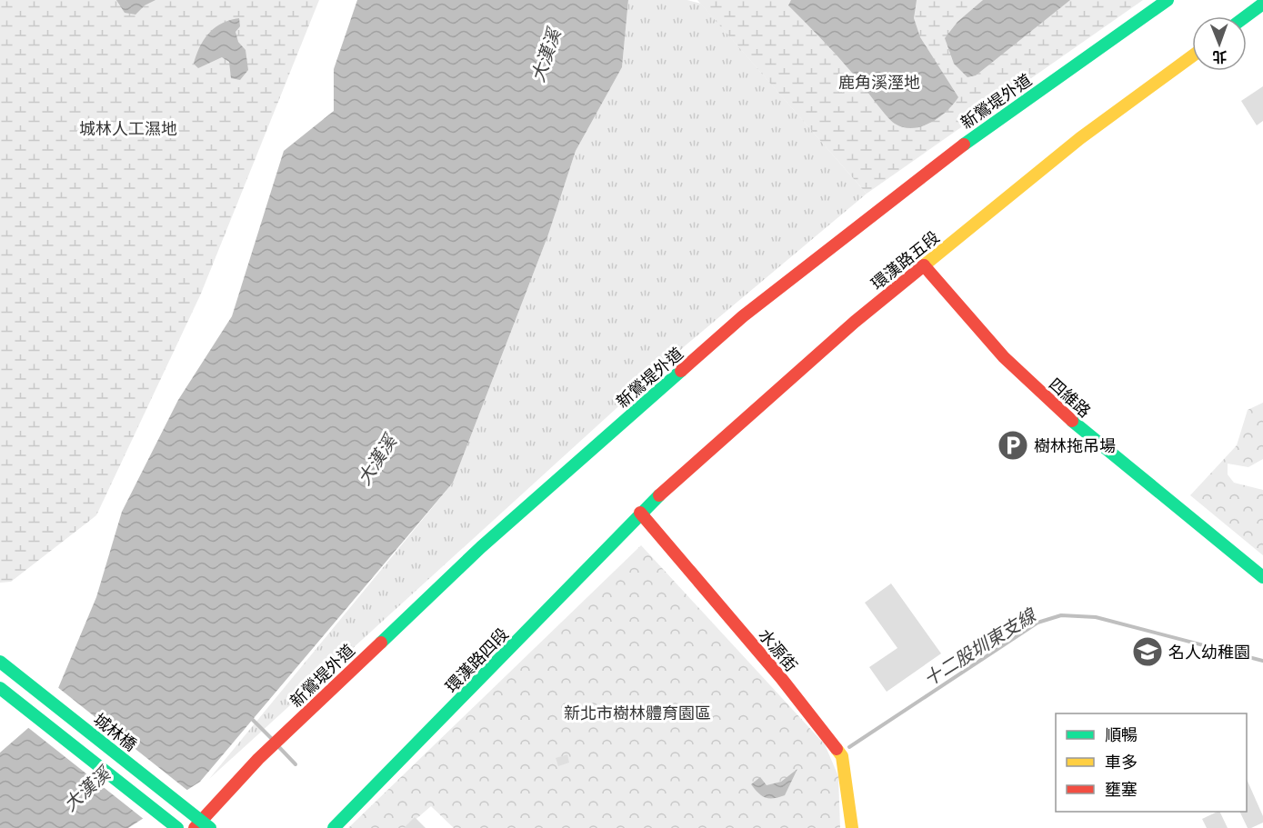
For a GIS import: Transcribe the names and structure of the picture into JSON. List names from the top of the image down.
{
  "streets": {
    "street": [
      "新鶯堤外道",
      "環漢路五段",
      "四維路",
      "水源街",
      "環漢路四段",
      "城林橋"
    ]
  },
  "crossings": [
    ["環漢路五段", "四維路"],
    ["環漢路五段", "水源街"],
    ["環漢路五段", "環漢路四段"],
    ["水源街", "環漢路四段"]
  ],
  "water": ["大漢溪", "十二股圳東支線"],
  "parks": ["鹿角溪溼地", "城林人工濕地", "新北市樹林體育園區"],
  "places": {
    "parking": ["樹林拖吊場"],
    "school or university": ["名人幼稚園"]
  },
  "legend": ["順暢", "車多", "壅塞"],
  "north": "bottom"
}
